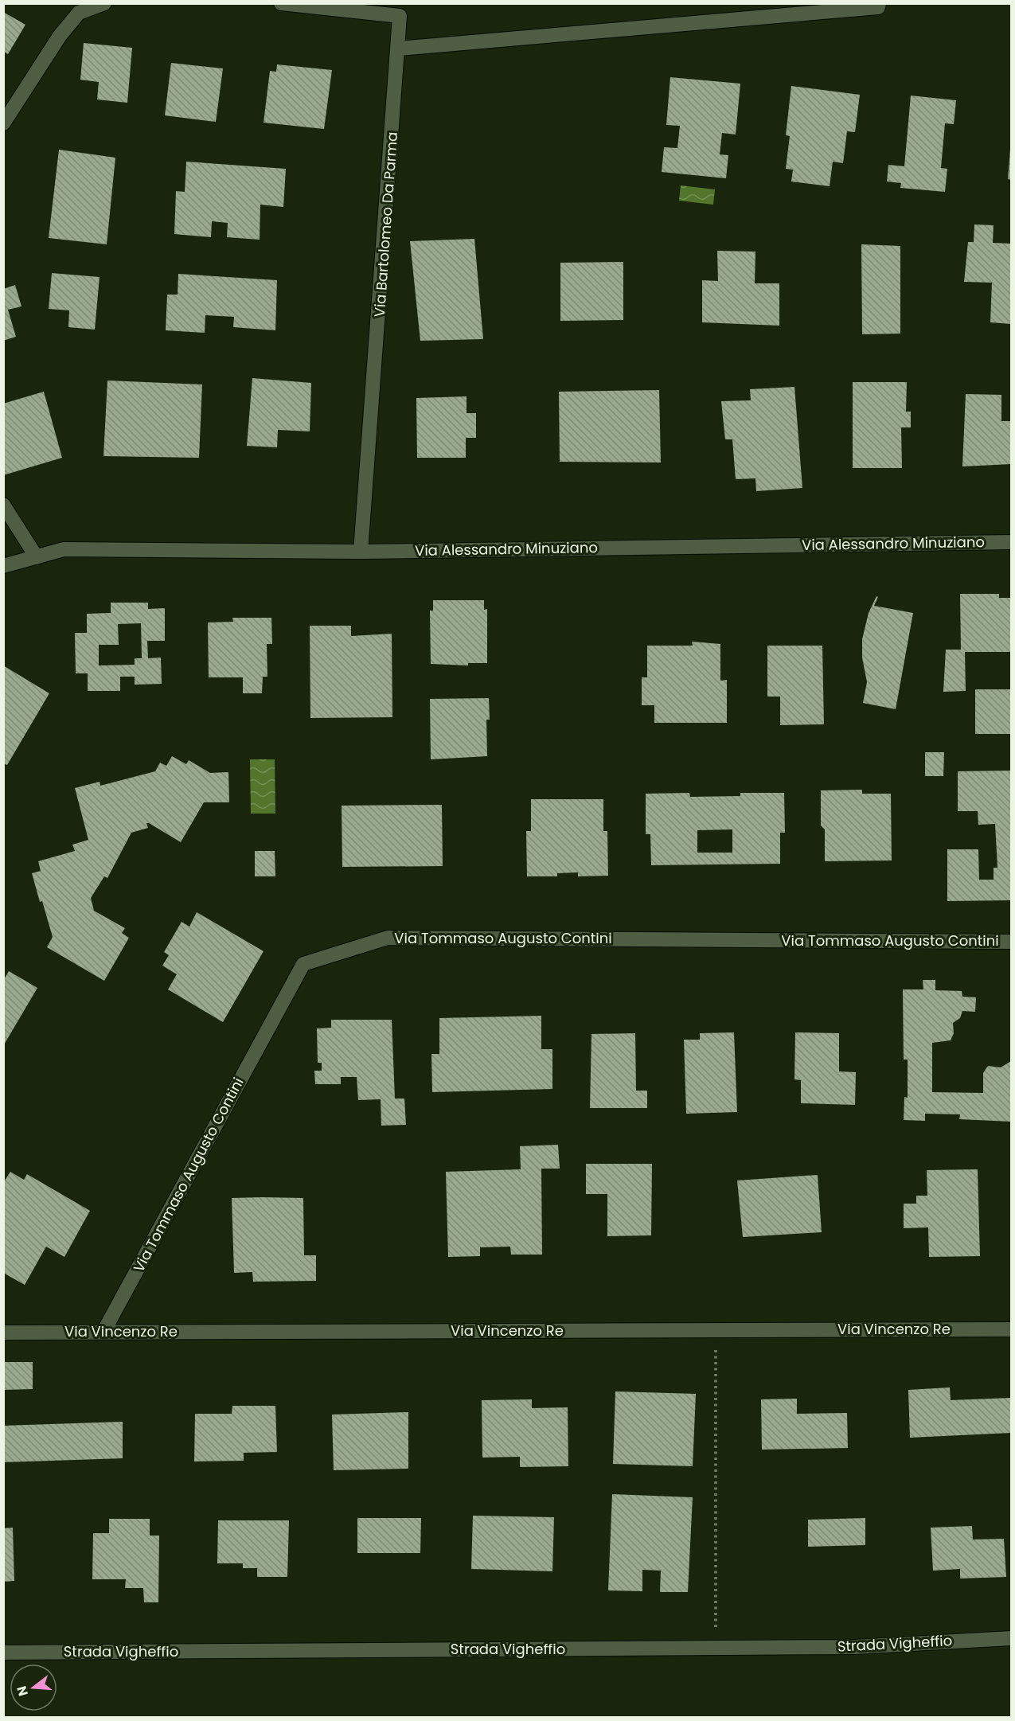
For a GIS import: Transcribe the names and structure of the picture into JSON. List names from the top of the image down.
{
  "streets": {
    "street": [
      "Via Bartolomeo Da Parma",
      "Via Alessandro Minuziano",
      "Via Tommaso Augusto Contini",
      "Via Vincenzo Re",
      "Strada Vigheffio"
    ]
  },
  "crossings": [
    ["Via Bartolomeo Da Parma", "Via Alessandro Minuziano"],
    ["Via Tommaso Augusto Contini", "Via Vincenzo Re"]
  ],
  "north": "left"
}
